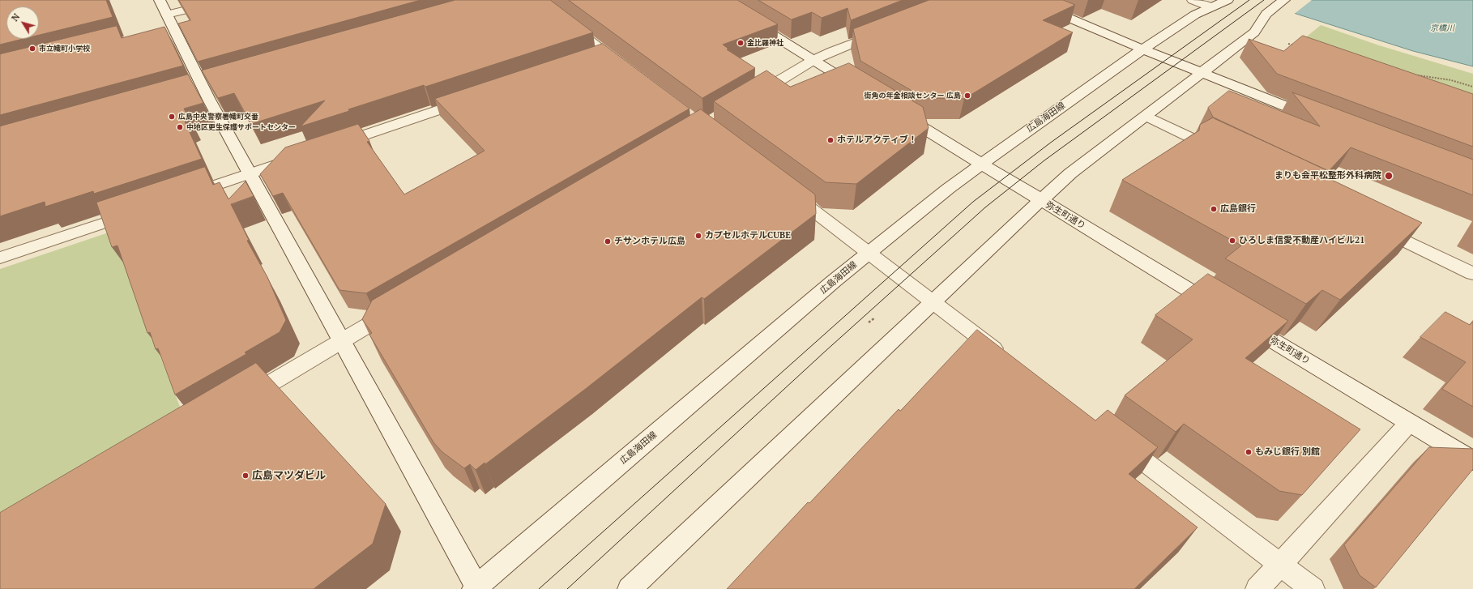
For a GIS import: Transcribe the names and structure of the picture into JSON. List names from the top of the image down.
{
  "streets": {
    "street": ["広島海田線", "弥生町通り"]
  },
  "crossings": [
    ["広島海田線", "弥生町通り"]
  ],
  "water": ["京橋川"],
  "places": [
    "金比羅神社",
    "市立幟町小学校",
    "街角の年金相談センター 広島",
    "広島中央警察署幟町交番",
    "中地区更生保護サポートセンター",
    "ホテルアクティブ！",
    "まりも会平松整形外科病院",
    "広島銀行",
    "カプセルホテルCUBE",
    "ひろしま信愛不動産ハイビル21",
    "チサンホテル広島",
    "もみじ銀行 別館",
    "広島マツダビル"
  ],
  "north": "top left"
}
